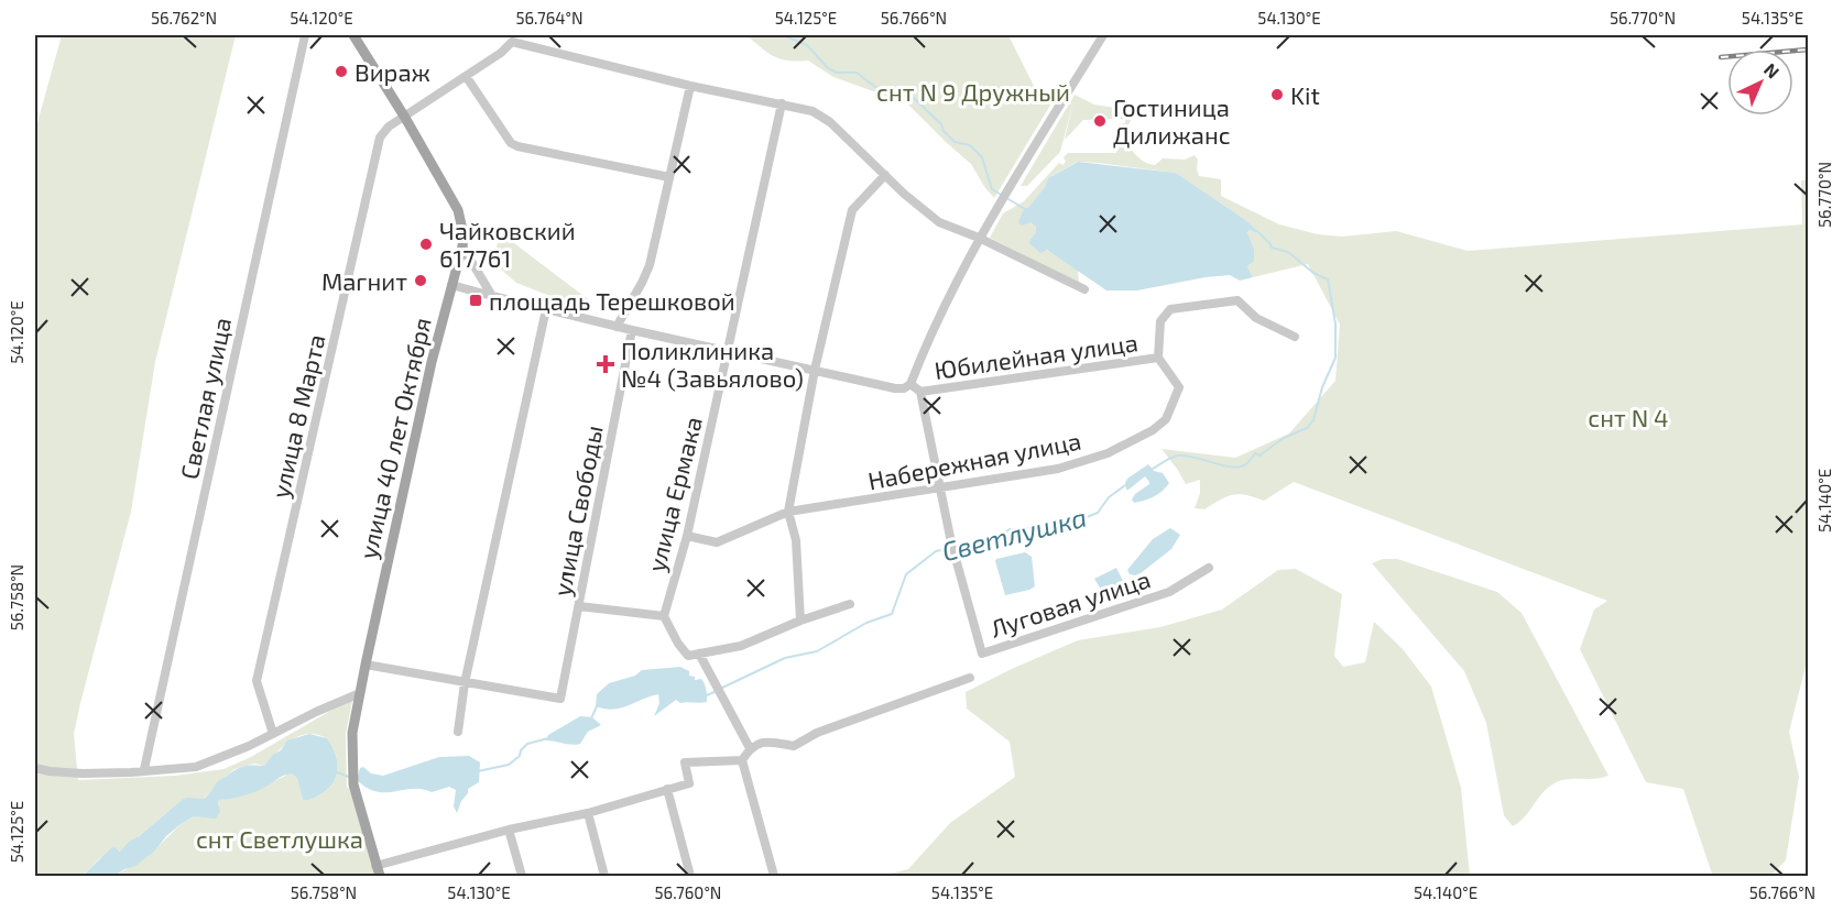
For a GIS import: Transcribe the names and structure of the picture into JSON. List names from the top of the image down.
{
  "streets": {
    "main road": ["улица 40 лет Октября"],
    "street": [
      "Юбилейная улица",
      "Светлая улица",
      "улица 8 Марта",
      "Набережная улица",
      "улица Ермака",
      "улица Свободы",
      "Луговая улица"
    ]
  },
  "crossings": [
    ["Юбилейная улица", "улица 40 лет Октября"],
    ["Юбилейная улица", "Набережная улица"],
    ["Юбилейная улица", "улица Ермака"],
    ["Юбилейная улица", "улица Свободы"],
    ["Юбилейная улица", "Луговая улица"],
    ["улица 8 Марта", "улица 40 лет Октября"],
    ["Набережная улица", "улица Ермака"],
    ["Набережная улица", "Луговая улица"]
  ],
  "water": ["Светлушка"],
  "parks": ["снт N 9 Дружный", "снт N 4", "снт Светлушка"],
  "places": {
    "other": [
      "Вираж",
      "Kit",
      "Гостиница Дилижанс",
      "Чайковский 617761",
      "Магнит"
    ],
    "transit": ["площадь Терешковой"],
    "health": ["Поликлиника №4 (Завьялово)"]
  },
  "north": "top right",
  "coordinates": [
    "56.762°N",
    "54.120°E",
    "56.764°N",
    "54.125°E",
    "56.766°N",
    "54.130°E",
    "56.770°N",
    "54.135°E",
    "54.140°E",
    "56.758°N",
    "56.760°N"
  ]
}
